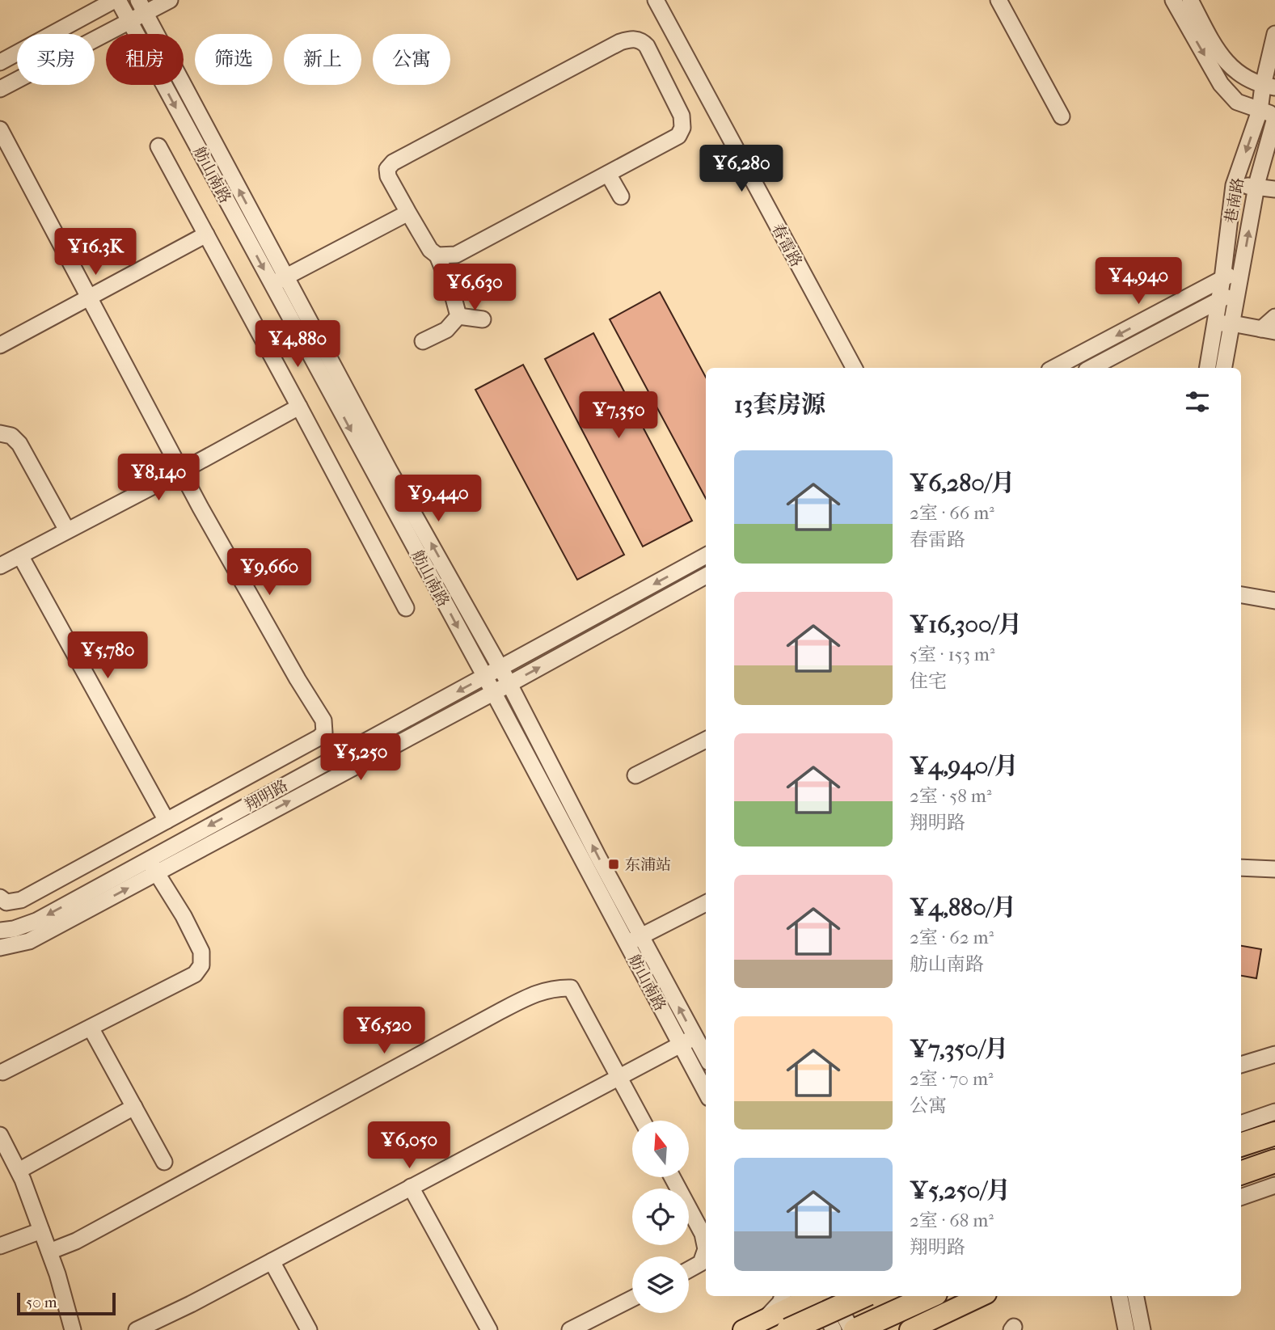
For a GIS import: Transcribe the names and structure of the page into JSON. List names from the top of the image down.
{
  "streets": {
    "street": [
      "舫山南路",
      "巷南路",
      "春雷路",
      "翔明路"
    ]
  },
  "crossings": [
    ["舫山南路", "翔明路"]
  ],
  "places": {
    "transit": ["东浦站"]
  },
  "scale_bar": "50 m",
  "north": "top",
  "page": {
    "chip": [
      "买房",
      "租房",
      "筛选",
      "新上",
      "公寓"
    ],
    "price": [
      "¥6,280",
      "¥16.3K",
      "¥4,940",
      "¥6,630",
      "¥4,880",
      "¥7,350",
      "¥8,140",
      "¥9,440",
      "¥9,660",
      "¥5,780",
      "¥5,250",
      "¥6,520",
      "¥6,050"
    ],
    "heading": "13套房源",
    "list": [
      {
        "name": "¥6,280/月",
        "note": "2室 · 66 m² · 春雷路"
      },
      {
        "name": "¥16,300/月",
        "note": "5室 · 153 m² · 住宅"
      },
      {
        "name": "¥4,940/月",
        "note": "2室 · 58 m² · 翔明路"
      },
      {
        "name": "¥4,880/月",
        "note": "2室 · 62 m² · 舫山南路"
      },
      {
        "name": "¥7,350/月",
        "note": "2室 · 70 m² · 公寓"
      },
      {
        "name": "¥5,250/月",
        "note": "2室 · 68 m² · 翔明路"
      }
    ],
    "scale": "50 m"
  }
}
